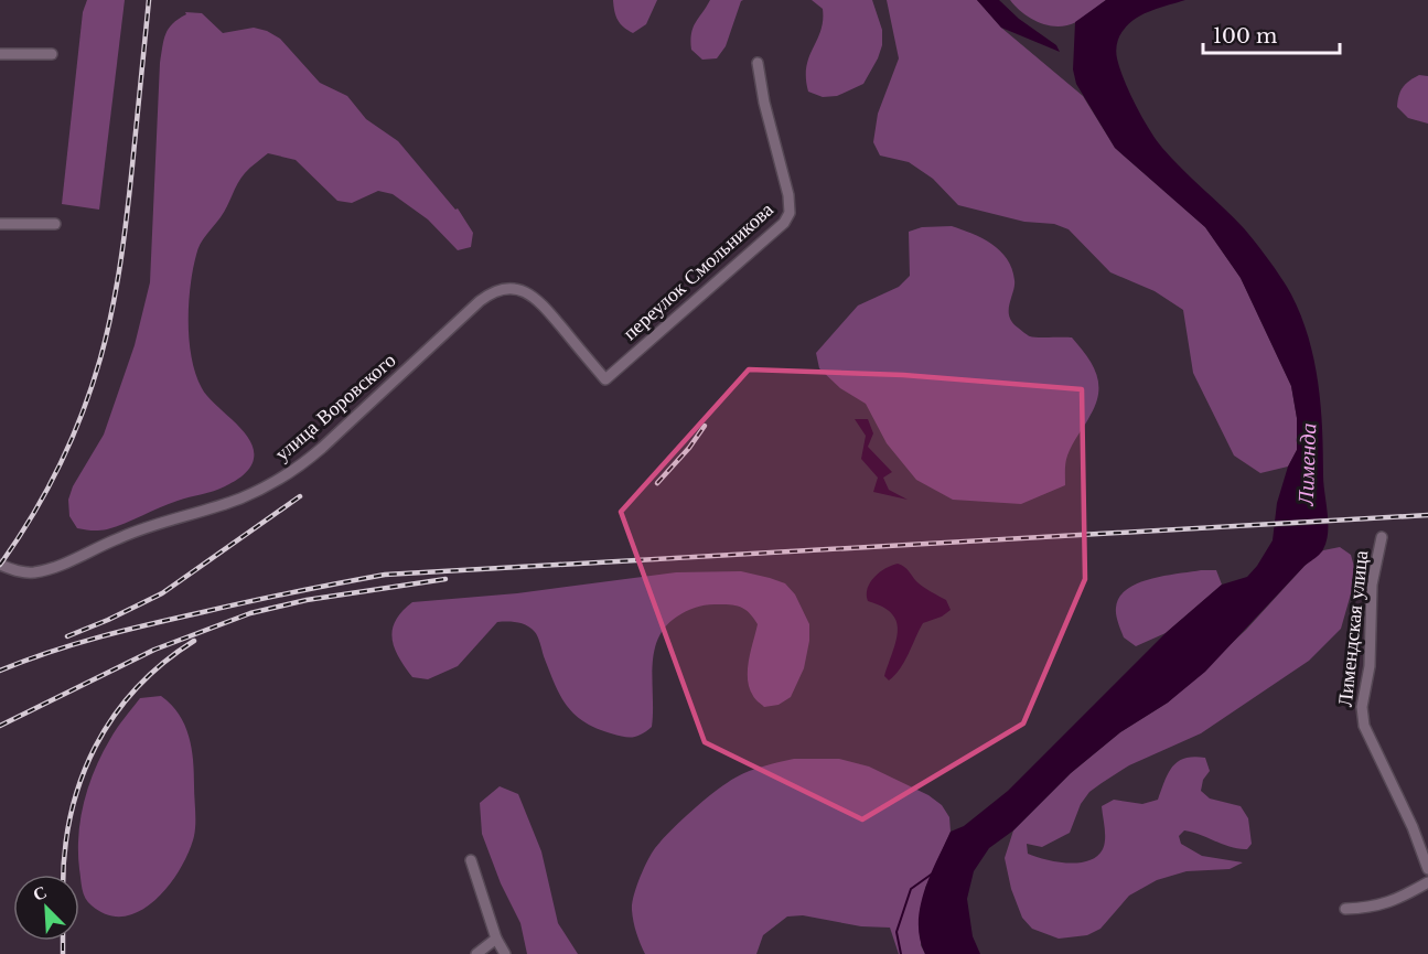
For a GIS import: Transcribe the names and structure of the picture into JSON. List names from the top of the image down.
{
  "streets": {
    "street": ["переулок Смольникова", "улица Воровского", "Лимендская улица"]
  },
  "crossings": [
    ["переулок Смольникова", "улица Воровского"]
  ],
  "water": ["Лименда"],
  "scale_bar": "100 m",
  "north": "top left"
}
